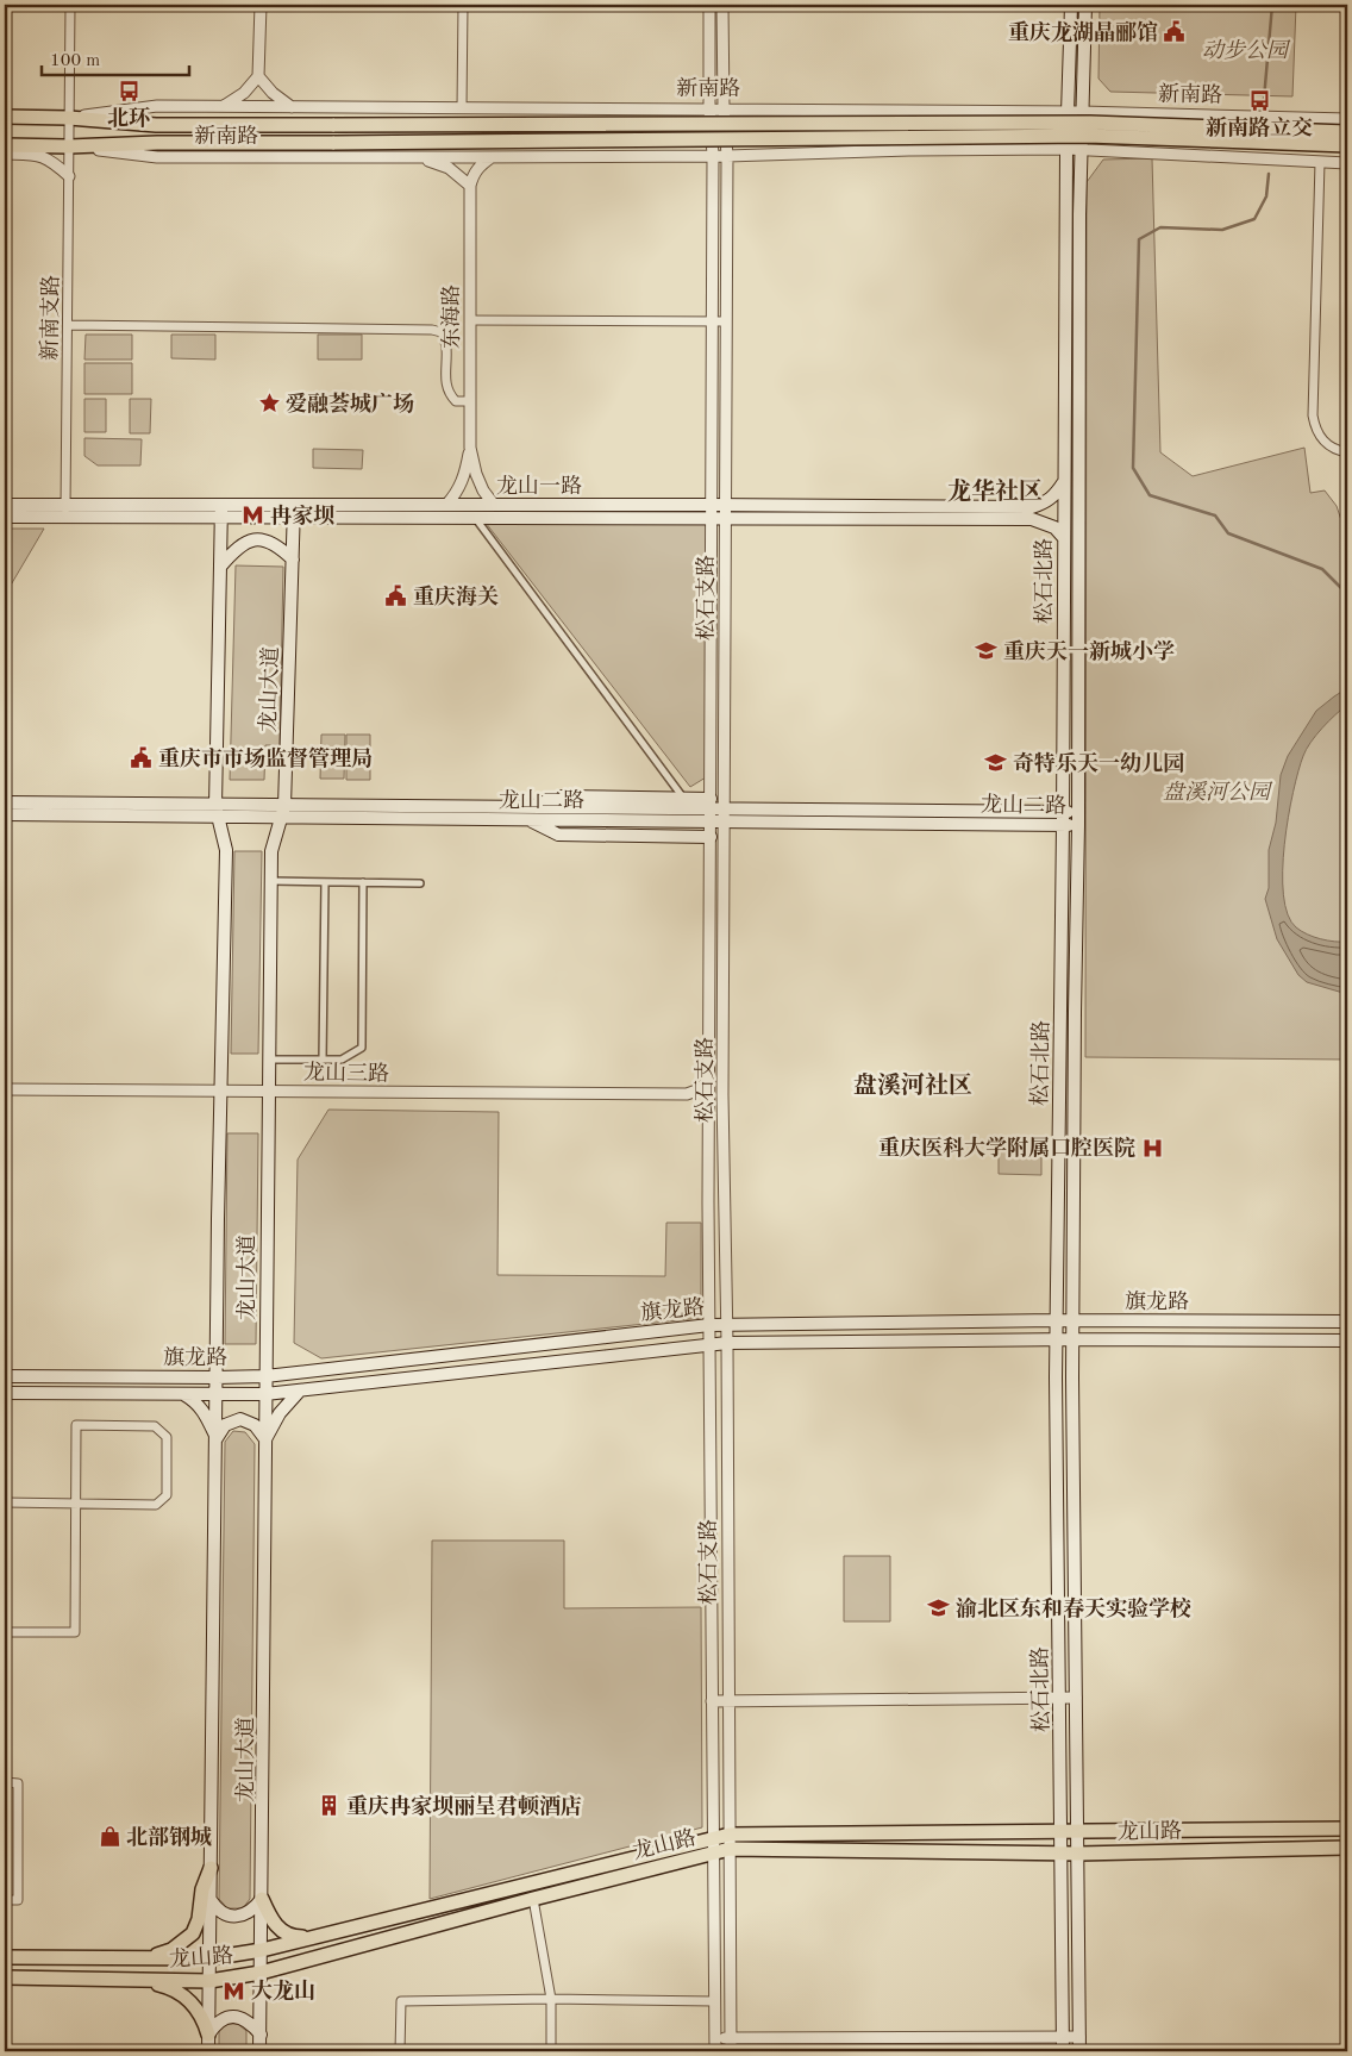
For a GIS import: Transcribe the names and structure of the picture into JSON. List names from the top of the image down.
{
  "streets": {
    "main road": [
      "新南路",
      "龙山一路",
      "松石北路",
      "龙山大道",
      "龙山二路",
      "旗龙路",
      "龙山路"
    ],
    "street": [
      "东海路",
      "新南支路",
      "松石支路",
      "龙山三路"
    ]
  },
  "crossings": [
    ["新南路", "新南支路"],
    ["新南路", "松石北路"],
    ["新南路", "松石支路"],
    ["东海路", "龙山一路"],
    ["新南支路", "龙山一路"],
    ["龙山一路", "松石北路"],
    ["龙山一路", "松石支路"],
    ["龙山一路", "龙山大道"],
    ["松石北路", "龙山二路"],
    ["松石北路", "旗龙路"],
    ["松石北路", "龙山路"],
    ["松石支路", "龙山二路"],
    ["松石支路", "旗龙路"],
    ["松石支路", "龙山路"],
    ["龙山大道", "龙山二路"],
    ["龙山大道", "龙山三路"],
    ["龙山大道", "旗龙路"],
    ["龙山大道", "龙山路"]
  ],
  "districts": ["龙华社区", "盘溪河社区"],
  "parks": ["动步公园", "盘溪河公园"],
  "places": {
    "public building": ["重庆龙湖晶郦馆", "重庆海关", "重庆市市场监督管理局"],
    "bus stop": ["北环", "新南路立交"],
    "place": ["爱融荟城广场"],
    "metro station": ["冉家坝", "大龙山"],
    "school or university": ["重庆天一新城小学", "奇特乐天一幼儿园", "渝北区东和春天实验学校"],
    "hospital": ["重庆医科大学附属口腔医院"],
    "building": ["重庆冉家坝丽呈君顿酒店"],
    "shop": ["北部钢城"]
  },
  "scale_bar": "100 m"
}
